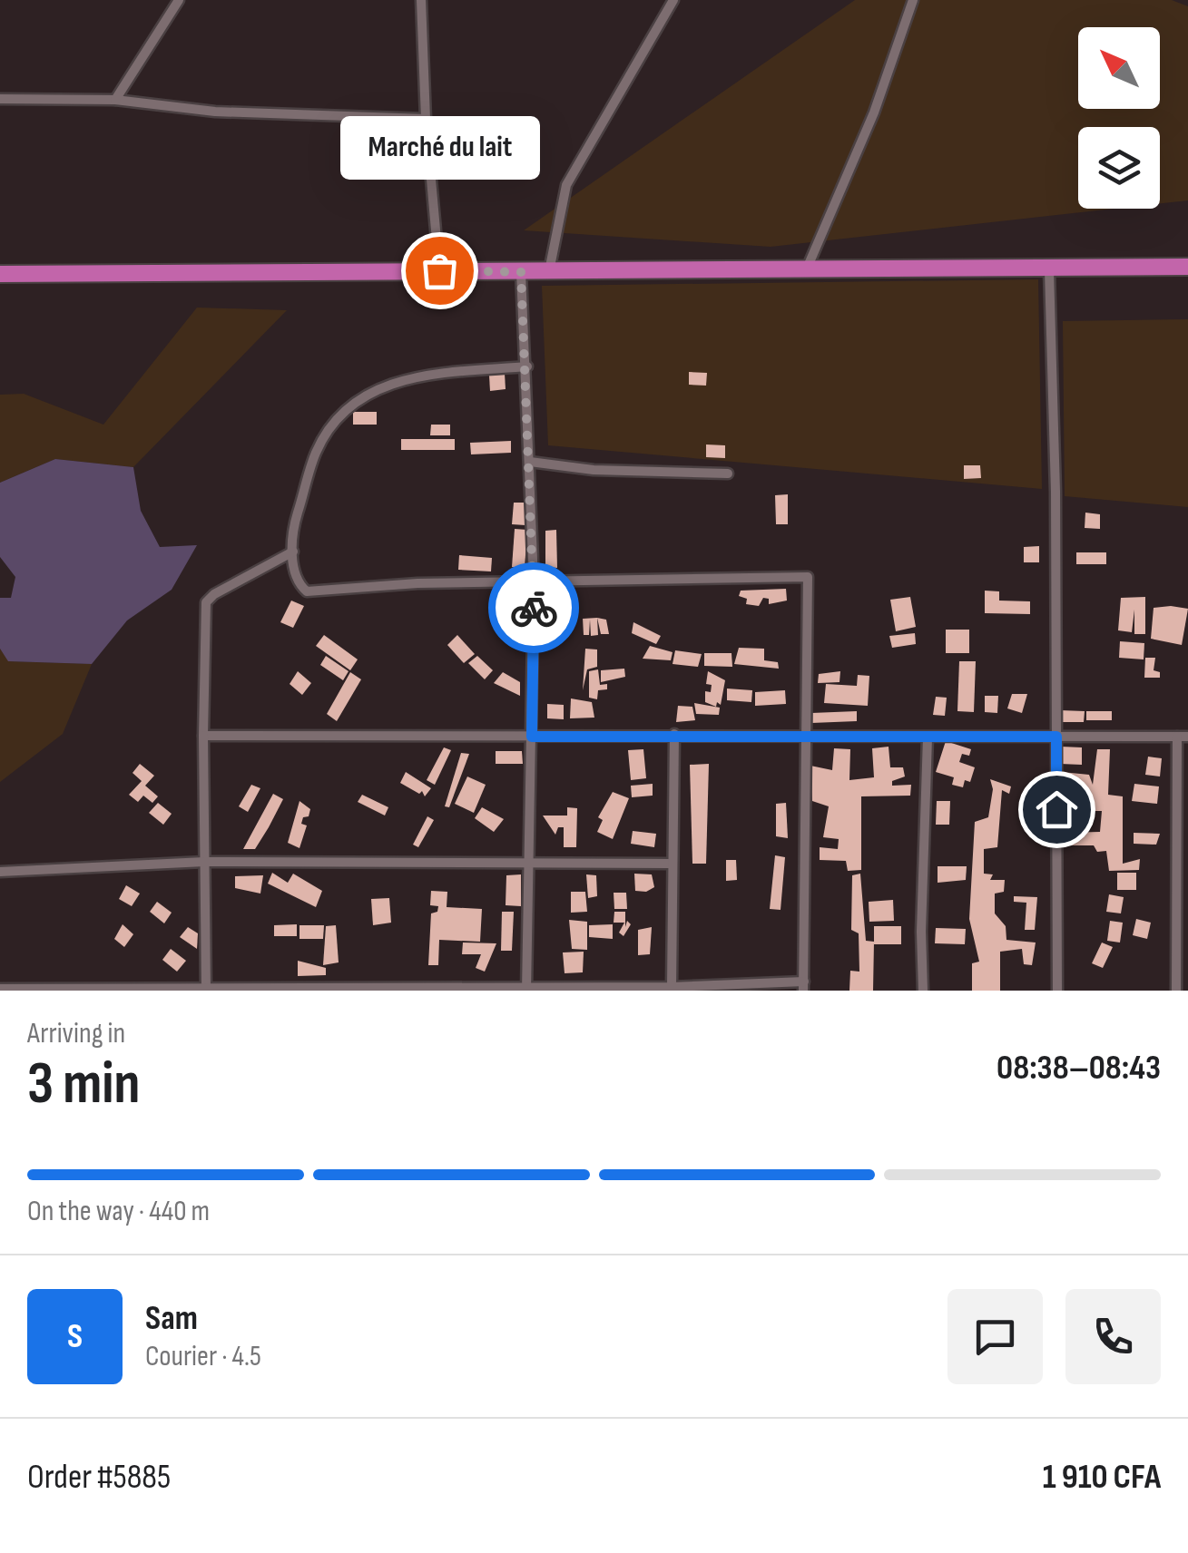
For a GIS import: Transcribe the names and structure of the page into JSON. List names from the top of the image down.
{
  "places": ["Marché du lait"],
  "north": "top left",
  "page": {
    "bubble": "Marché du lait",
    "heading": ["3 min", "Arriving in", "08:38–08:43"],
    "panel": [
      "Sam",
      "Courier · 4.5",
      "Order #5885",
      "1 910 CFA"
    ],
    "bar": "On the way · 440 m",
    "round": "S"
  }
}
